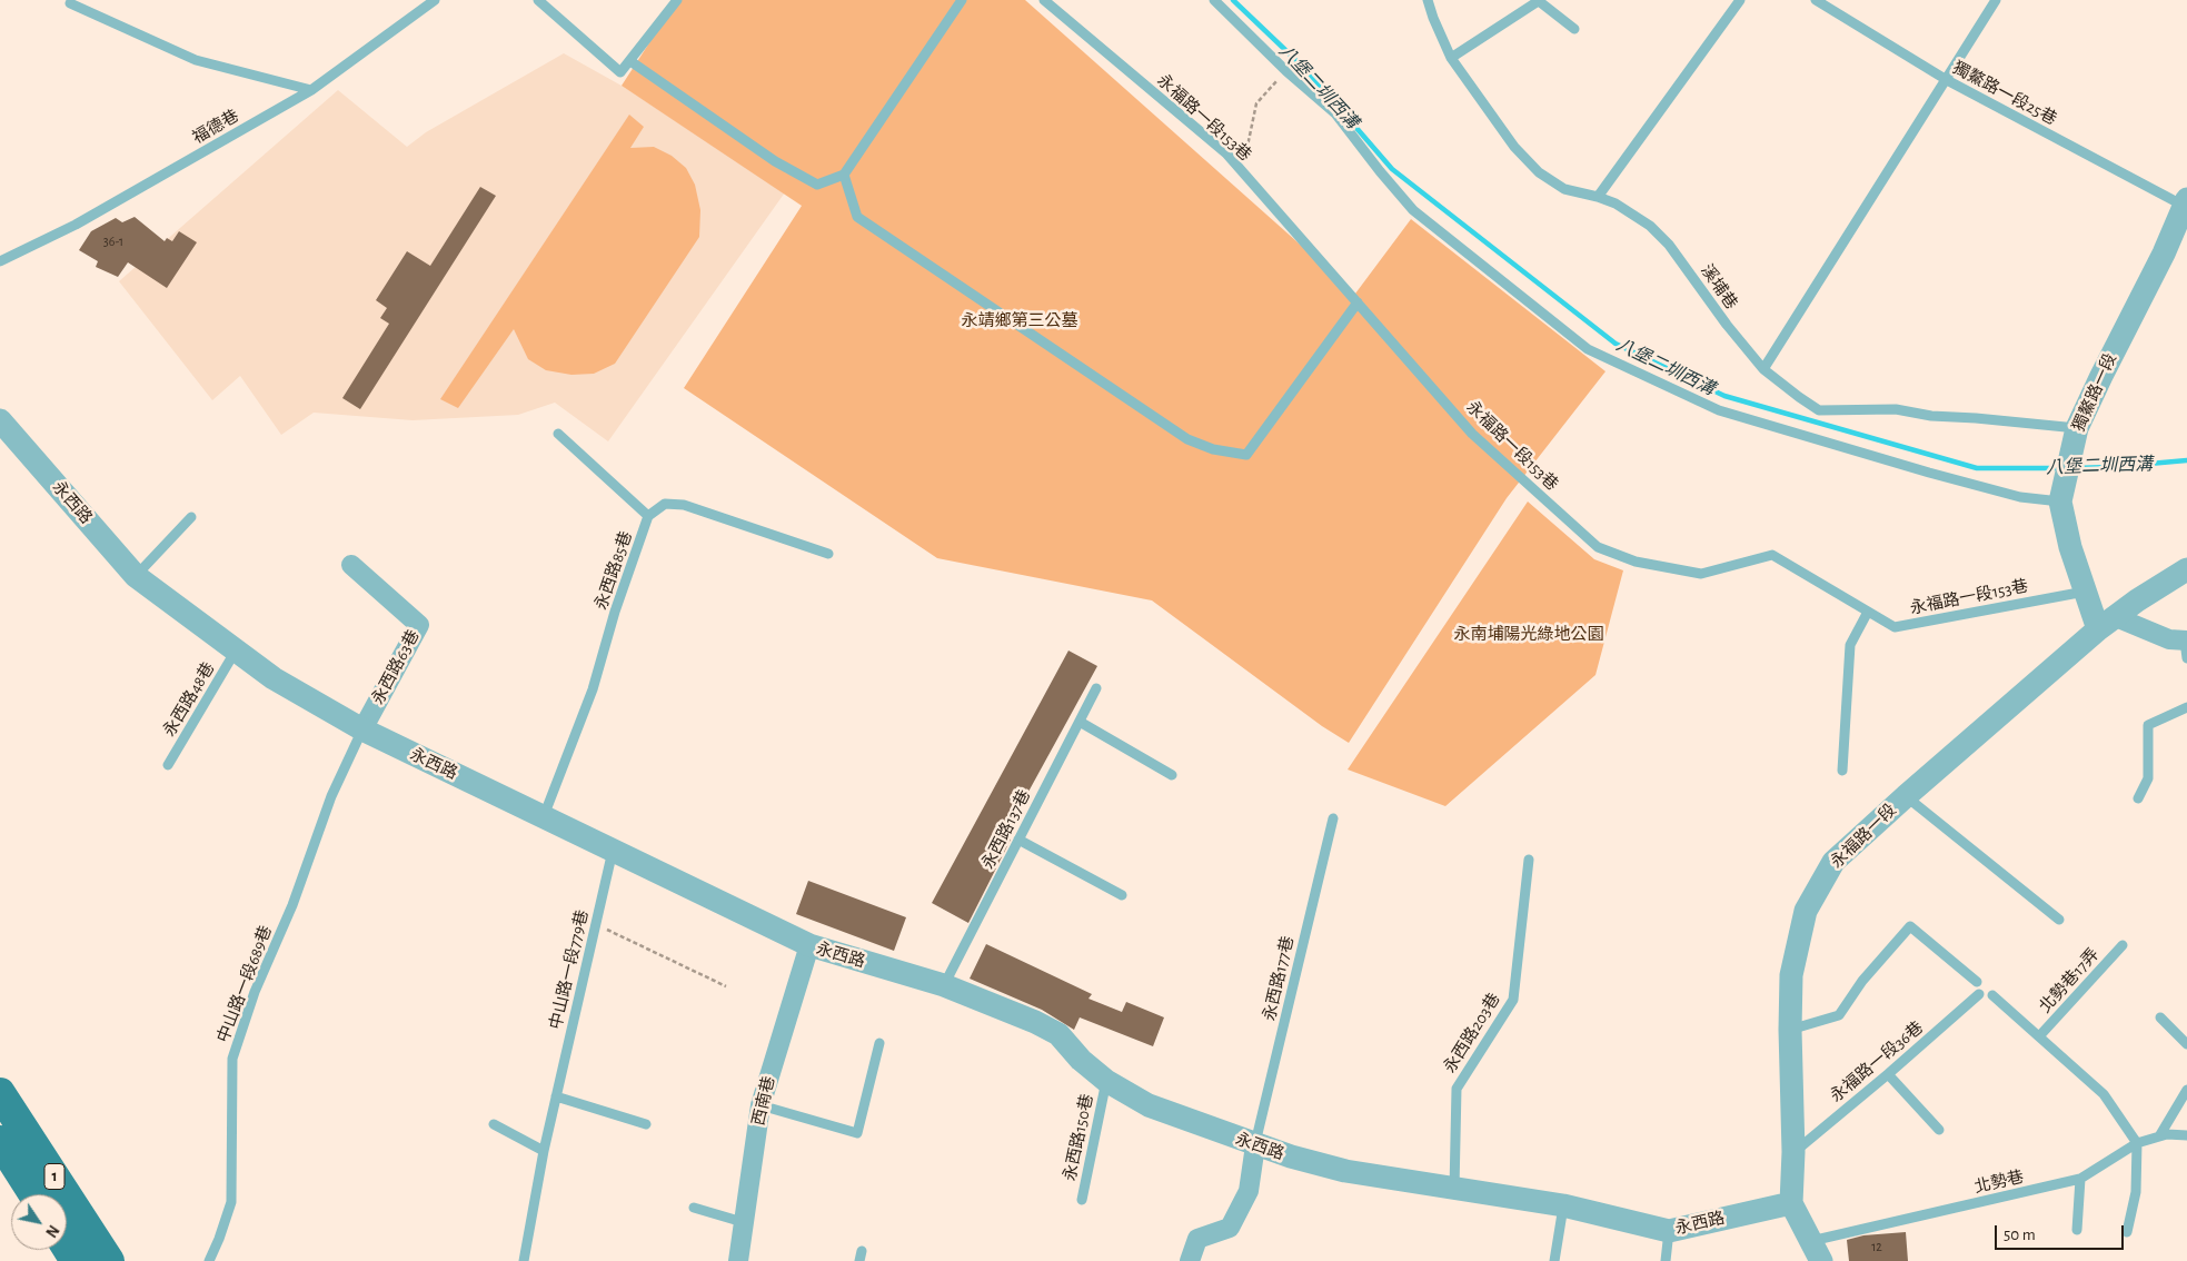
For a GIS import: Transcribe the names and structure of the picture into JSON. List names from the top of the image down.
{
  "streets": {
    "main road": ["1"],
    "street": [
      "獨鰲路一段",
      "永西路",
      "永西路63巷",
      "永福路一段",
      "西南巷"
    ],
    "lane": [
      "獨鰲路一段25巷",
      "永福路一段153巷",
      "福德巷",
      "溪埔巷",
      "永西路85巷",
      "永西路48巷",
      "永西路137巷",
      "中山路一段779巷",
      "永西路177巷",
      "北勢巷17弄",
      "中山路一段689巷",
      "永西路203巷",
      "永福路一段36巷",
      "永西路150巷",
      "北勢巷"
    ]
  },
  "crossings": [
    ["獨鰲路一段25巷", "獨鰲路一段"],
    ["永福路一段153巷", "獨鰲路一段"],
    ["溪埔巷", "獨鰲路一段"],
    ["獨鰲路一段", "永福路一段"],
    ["永西路", "永西路85巷"],
    ["永西路", "永西路63巷"],
    ["永西路", "永西路48巷"],
    ["永西路", "永西路137巷"],
    ["永西路", "永福路一段"],
    ["永西路", "中山路一段779巷"],
    ["永西路", "永西路177巷"],
    ["永西路", "中山路一段689巷"],
    ["永西路", "永西路203巷"],
    ["永西路", "西南巷"],
    ["永西路", "永西路150巷"],
    ["永西路63巷", "中山路一段689巷"],
    ["永福路一段", "永福路一段36巷"],
    ["永福路一段", "北勢巷"],
    ["北勢巷17弄", "北勢巷"]
  ],
  "water": ["八堡二圳西溝"],
  "parks": ["永靖鄉第三公墓", "永南埔陽光綠地公園"],
  "house_numbers": ["36-1", "12"],
  "scale_bar": "50 m",
  "north": "bottom right"
}
